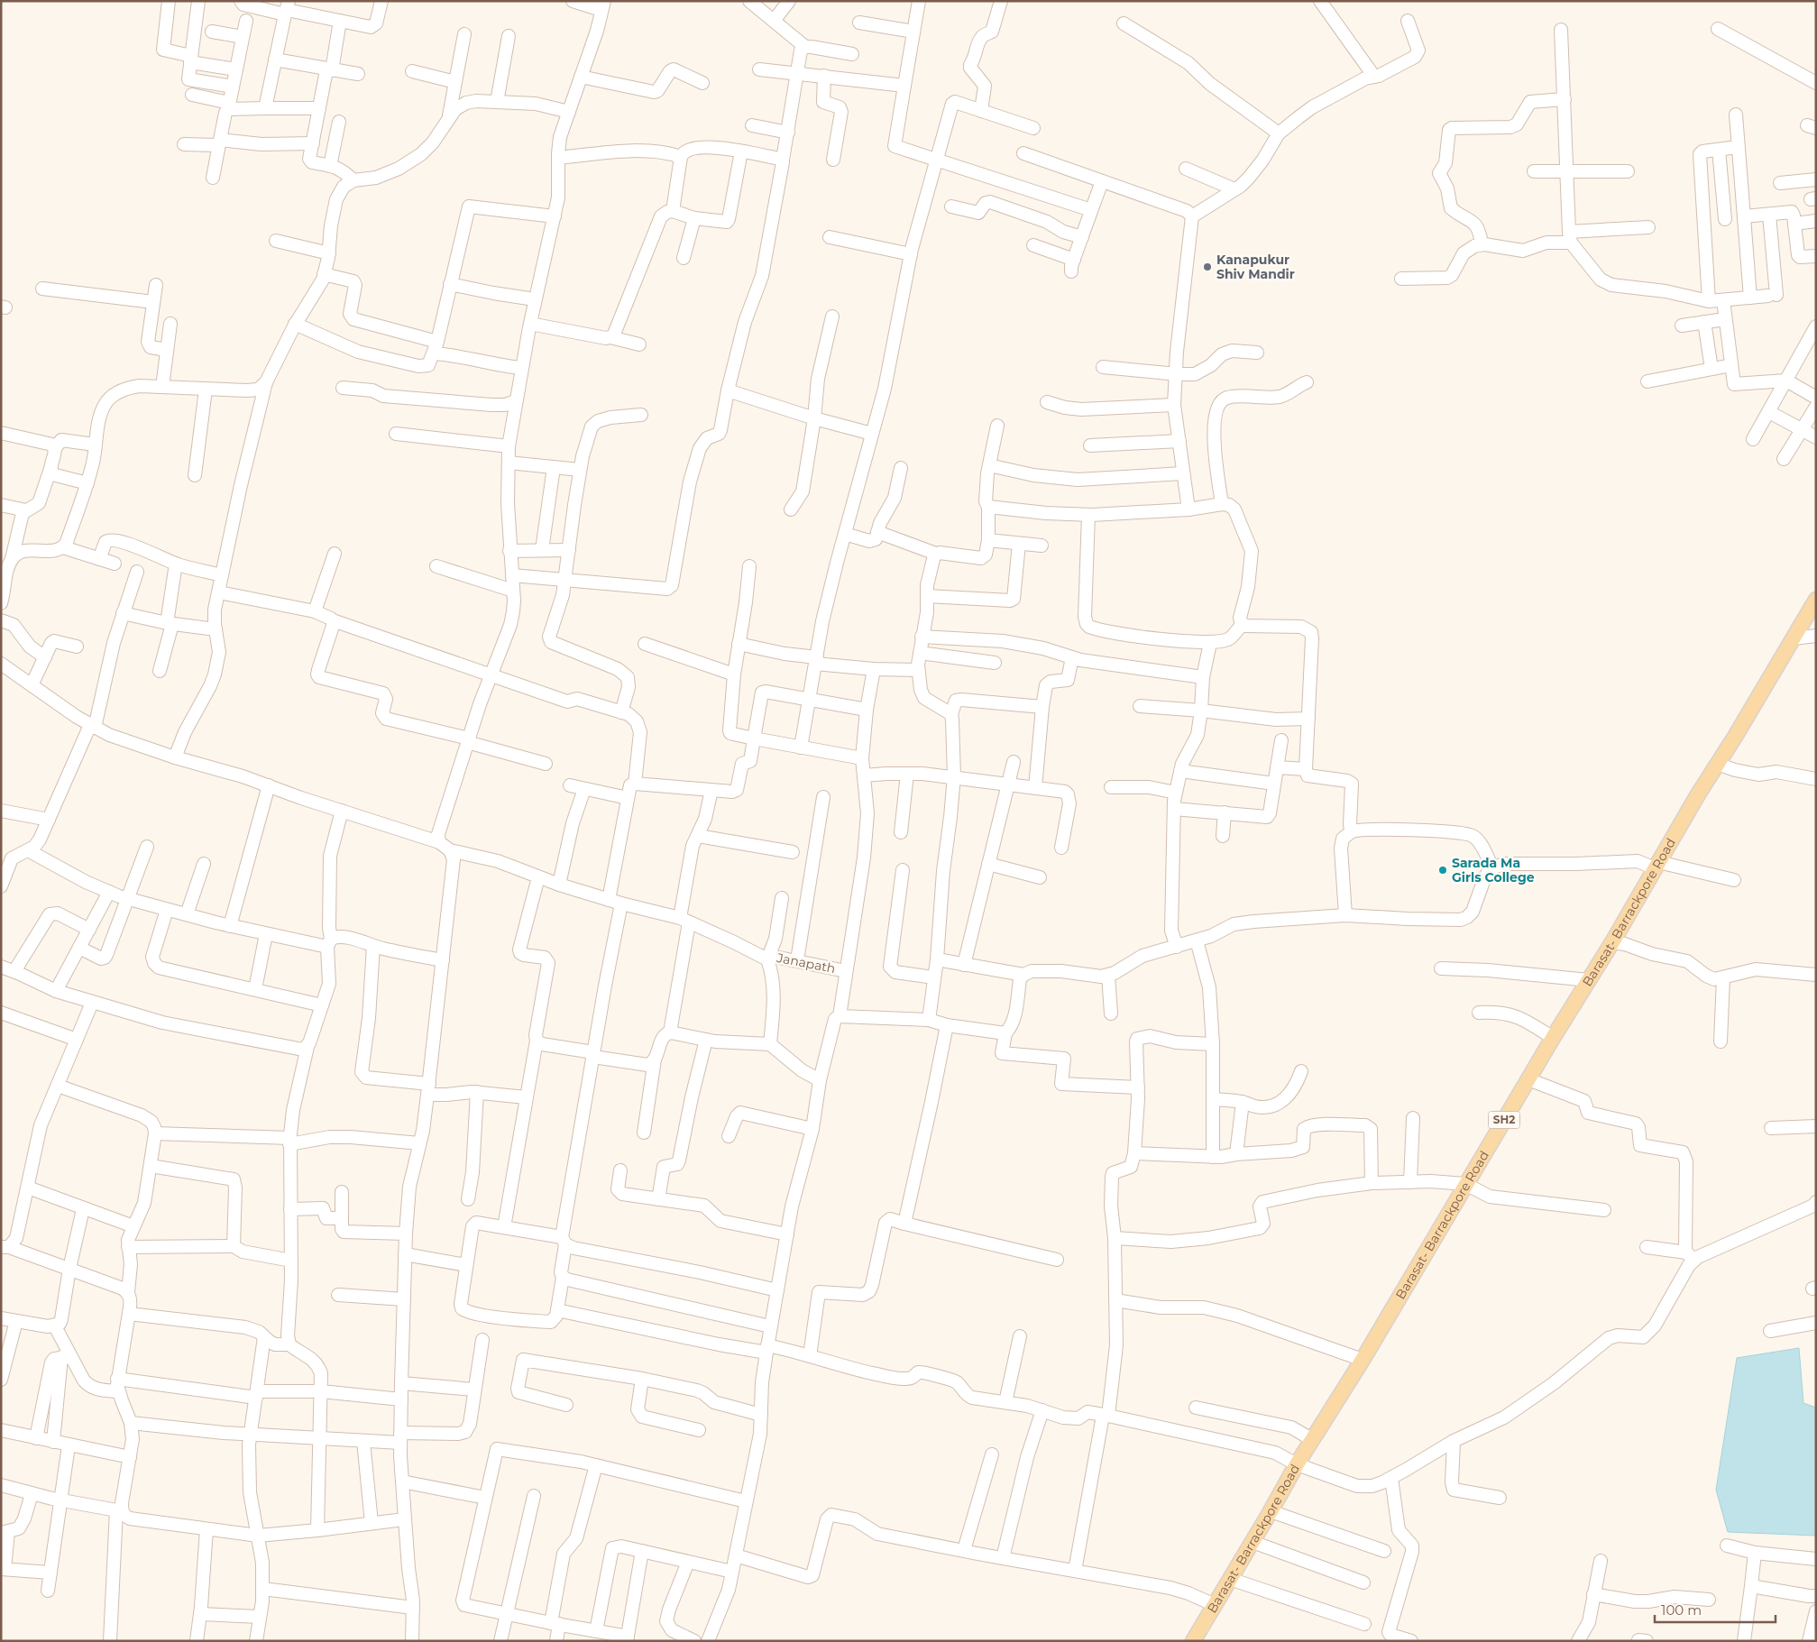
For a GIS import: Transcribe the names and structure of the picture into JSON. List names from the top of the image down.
{
  "streets": {
    "main road": ["Barasat- Barrackpore Road", "SH2"],
    "street": ["Janapath"]
  },
  "places": ["Kanapukur Shiv Mandir", "Sarada Ma Girls College"],
  "scale_bar": "100 m"
}
